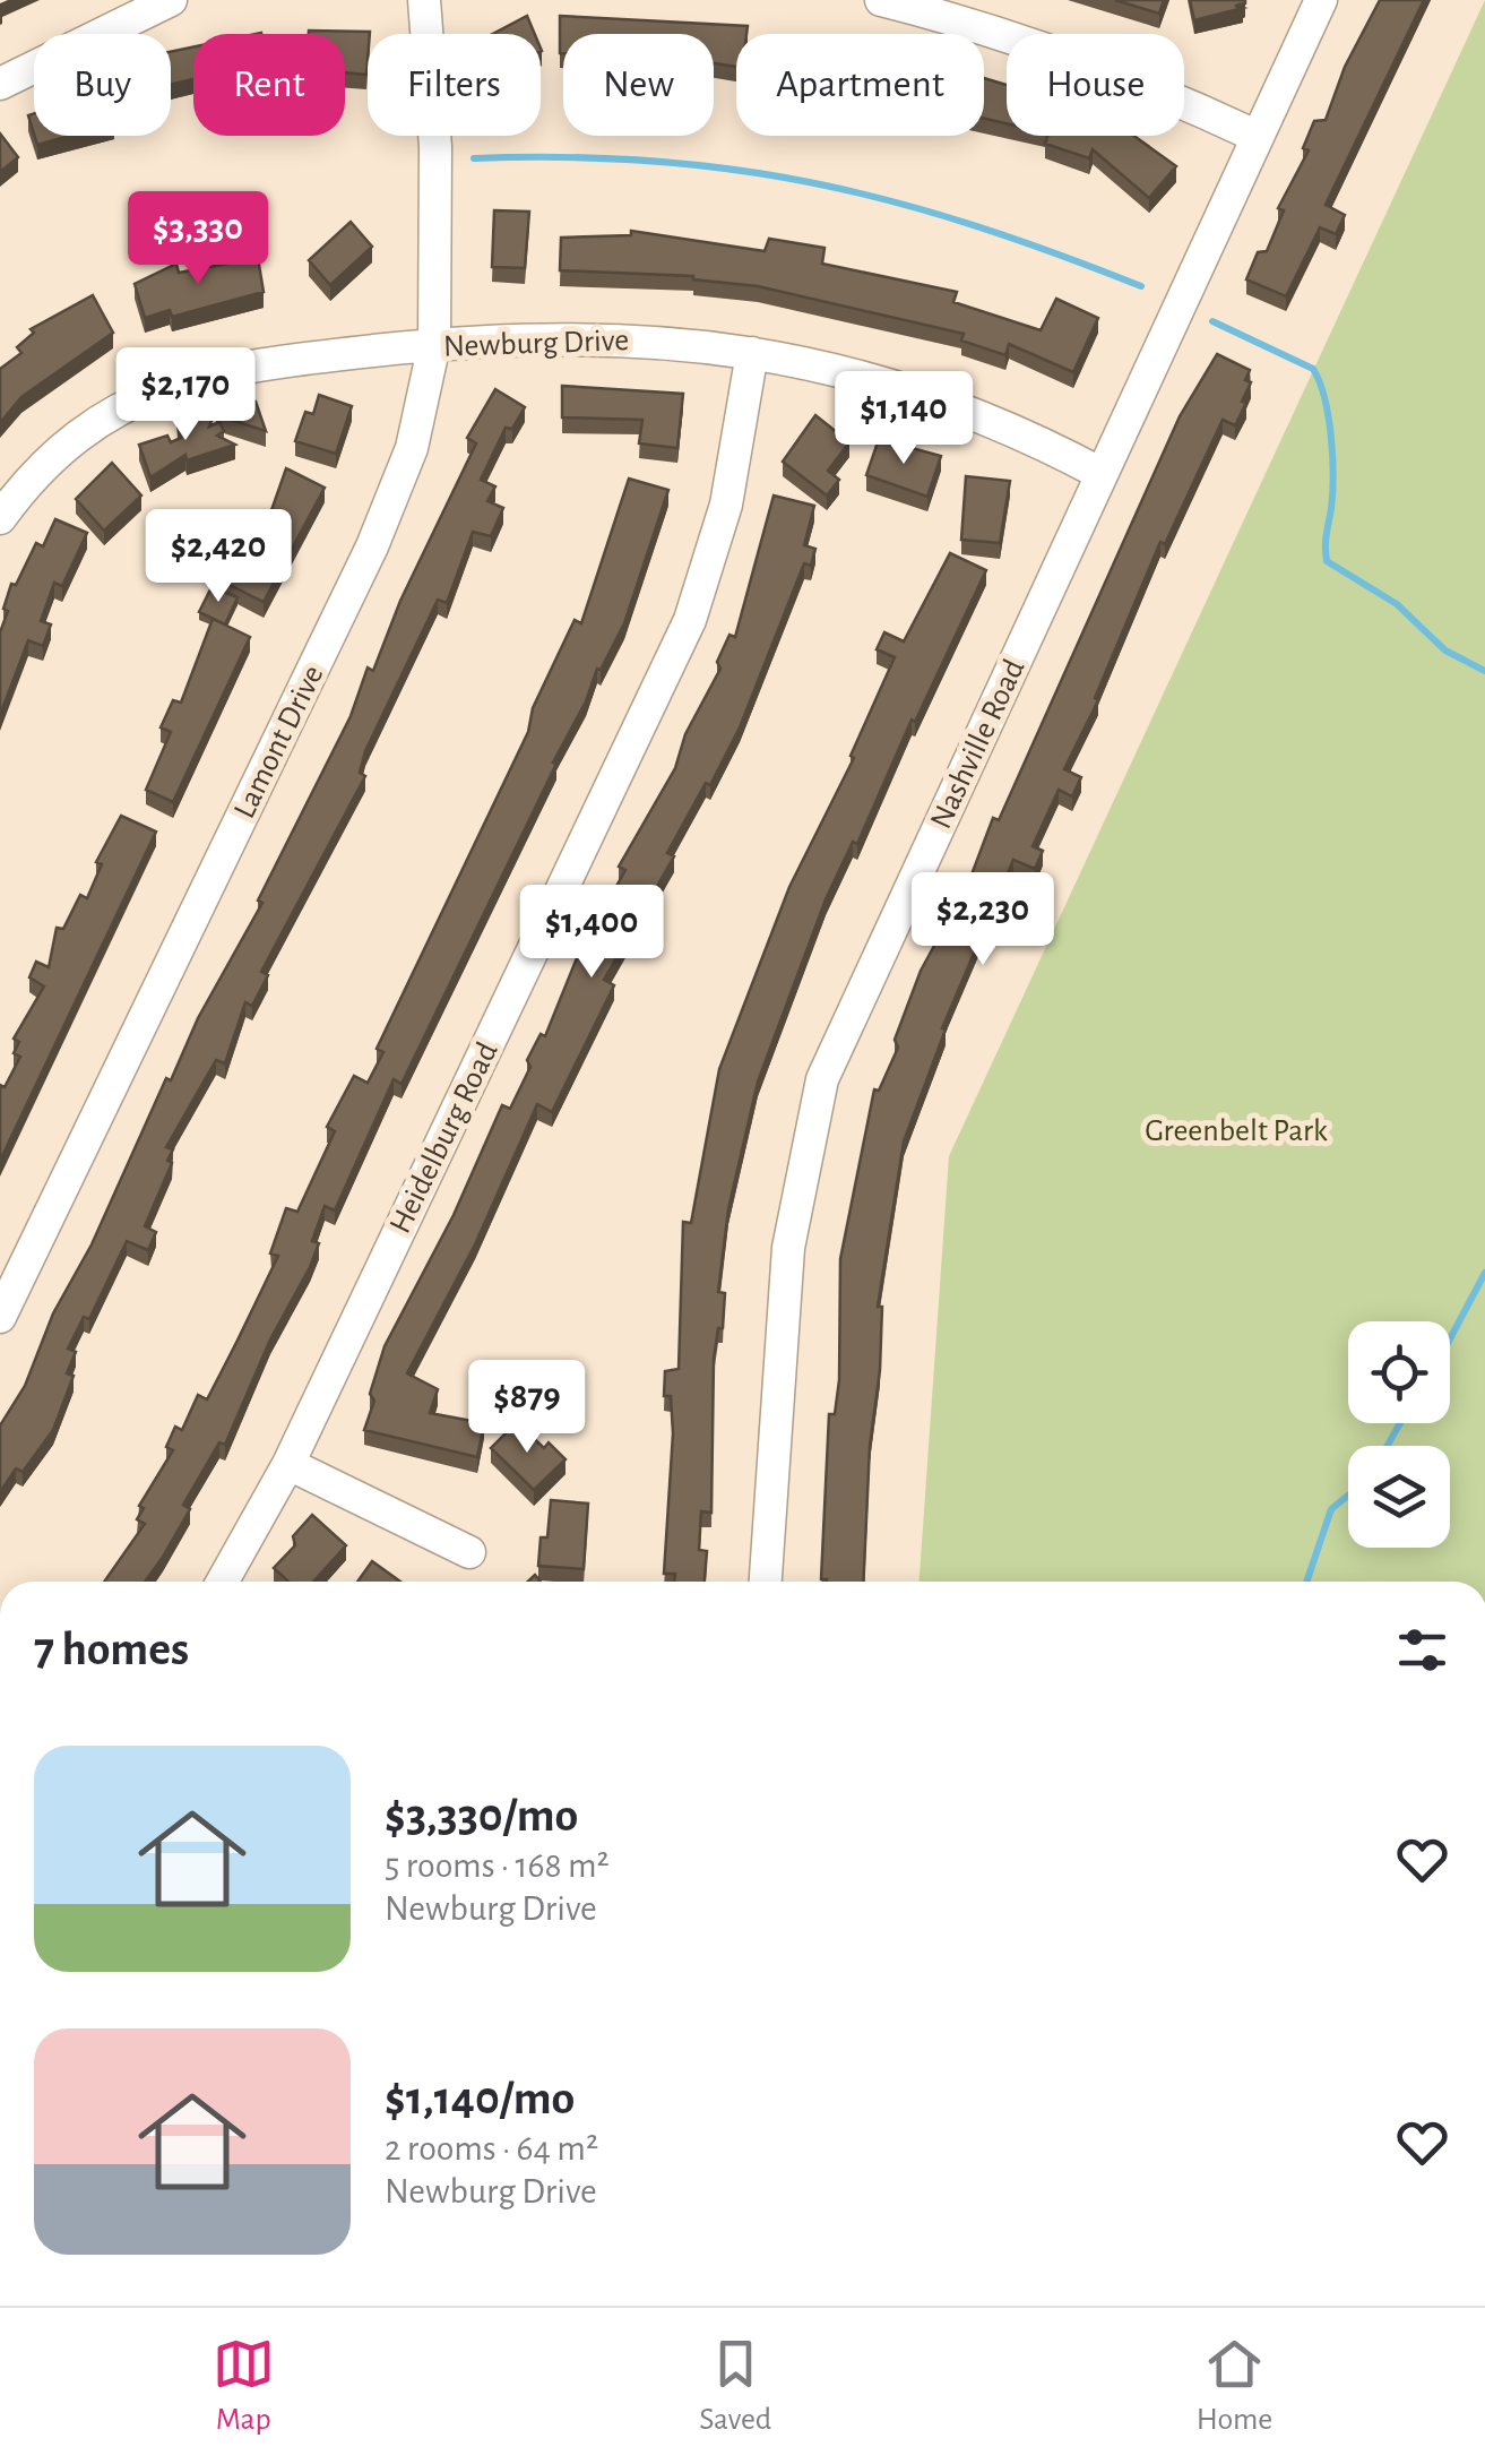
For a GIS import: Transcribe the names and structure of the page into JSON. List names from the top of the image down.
{
  "streets": {
    "street": [
      "Newburg Drive",
      "Lamont Drive",
      "Nashville Road",
      "Heidelburg Road"
    ]
  },
  "crossings": [
    ["Newburg Drive", "Lamont Drive"],
    ["Newburg Drive", "Nashville Road"],
    ["Newburg Drive", "Heidelburg Road"]
  ],
  "parks": ["Greenbelt Park"],
  "page": {
    "chip": [
      "Buy",
      "Rent",
      "Filters",
      "New",
      "Apartment",
      "House"
    ],
    "price": [
      "$3,330",
      "$2,170",
      "$1,140",
      "$2,420",
      "$2,230",
      "$1,400",
      "$879"
    ],
    "heading": "7 homes",
    "list": [
      {
        "name": "$3,330/mo",
        "note": "5 rooms · 168 m² · Newburg Drive"
      },
      {
        "name": "$1,140/mo",
        "note": "2 rooms · 64 m² · Newburg Drive"
      }
    ],
    "tabs": ["Map", "Saved", "Home"]
  }
}
